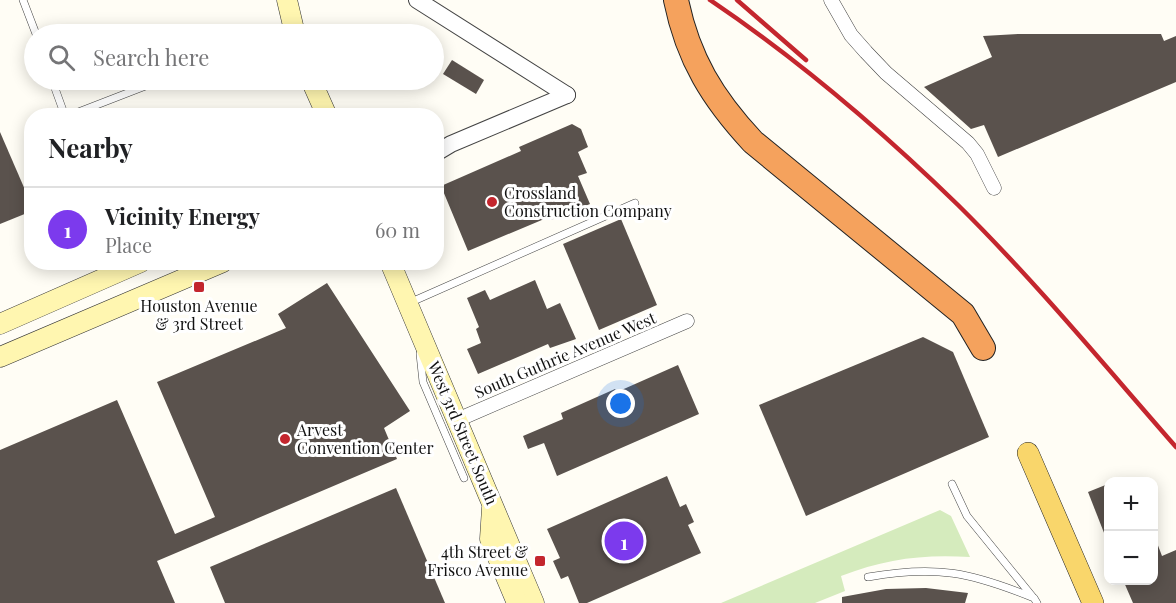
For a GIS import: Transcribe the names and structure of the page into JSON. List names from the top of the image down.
{
  "streets": {
    "main road": ["West 3rd Street South"],
    "street": ["South Guthrie Avenue West"]
  },
  "crossings": [
    ["South Guthrie Avenue West", "West 3rd Street South"]
  ],
  "places": {
    "other": ["Crossland Construction Company", "Arvest Convention Center"],
    "transit": ["Houston Avenue & 3rd Street", "4th Street & Frisco Avenue"]
  },
  "page": {
    "search": "Search here",
    "heading": "Nearby",
    "list": [
      {
        "mark": "1",
        "name": "Vicinity Energy",
        "note": "Place",
        "value": "60 m"
      }
    ],
    "map_buttons": ["+", "−"],
    "pins": "1"
  }
}
